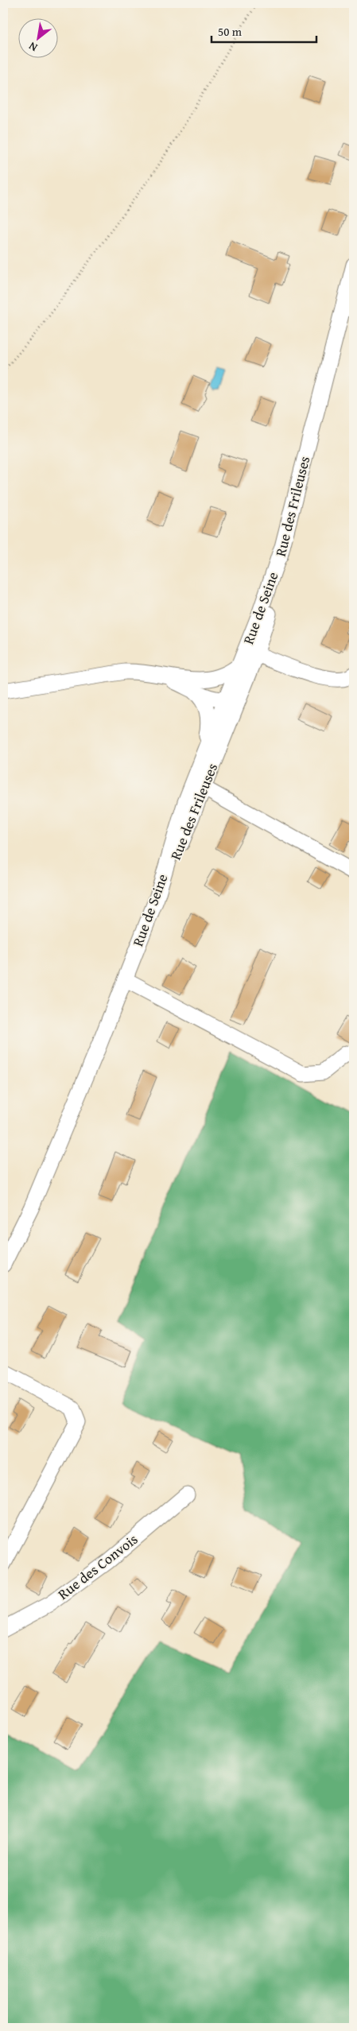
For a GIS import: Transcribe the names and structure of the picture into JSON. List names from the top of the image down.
{
  "streets": {
    "street": ["Rue des Frileuses", "Rue de Seine", "Rue des Convois"]
  },
  "crossings": [
    ["Rue des Frileuses", "Rue de Seine"]
  ],
  "scale_bar": "50 m",
  "north": "bottom left"
}
